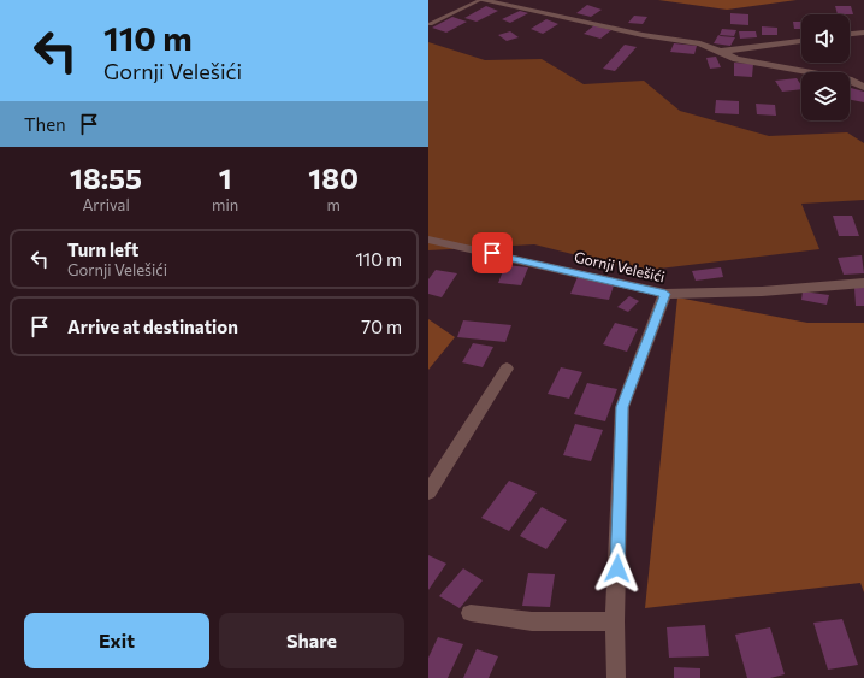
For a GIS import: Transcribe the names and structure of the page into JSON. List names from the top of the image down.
{
  "streets": {
    "street": ["Gornji Velešići"]
  },
  "page": {
    "turn": ["110 m", "Gornji Velešići"],
    "then": "Then",
    "eta": [
      "18:55",
      "Arrival",
      "1",
      "min",
      "180",
      "m"
    ],
    "list": [
      {
        "name": "Turn left",
        "note": "Gornji Velešići",
        "value": "110 m"
      },
      {
        "name": "Arrive at destination",
        "value": "70 m"
      }
    ],
    "buttons": ["Exit", "Share"]
  }
}
